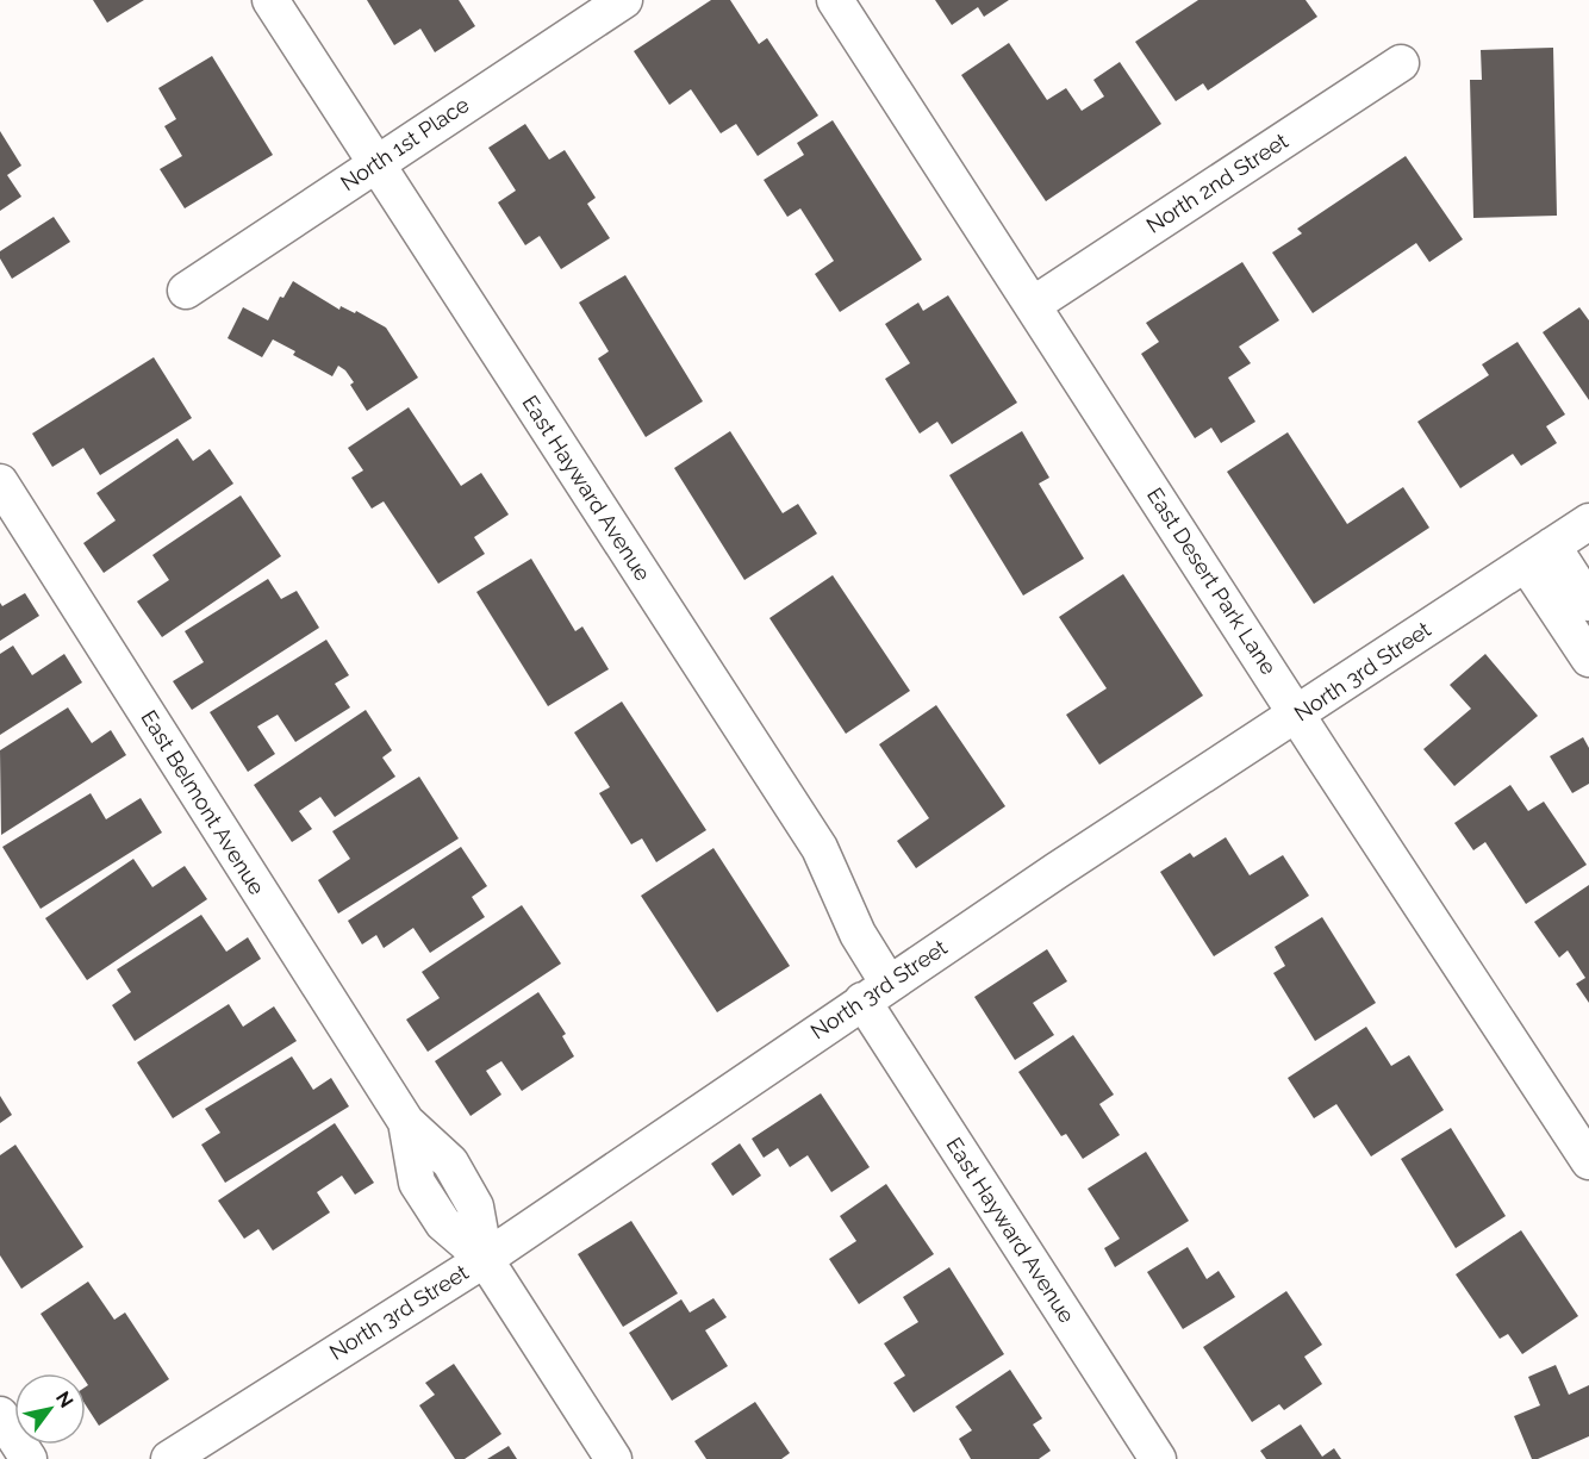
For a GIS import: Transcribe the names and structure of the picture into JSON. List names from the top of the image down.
{
  "streets": {
    "street": [
      "North 1st Place",
      "North 2nd Street",
      "East Hayward Avenue",
      "East Desert Park Lane",
      "North 3rd Street",
      "East Belmont Avenue"
    ]
  },
  "crossings": [
    ["North 1st Place", "East Hayward Avenue"],
    ["North 2nd Street", "East Desert Park Lane"],
    ["East Hayward Avenue", "North 3rd Street"],
    ["East Desert Park Lane", "North 3rd Street"],
    ["North 3rd Street", "East Belmont Avenue"]
  ],
  "north": "top right"
}
